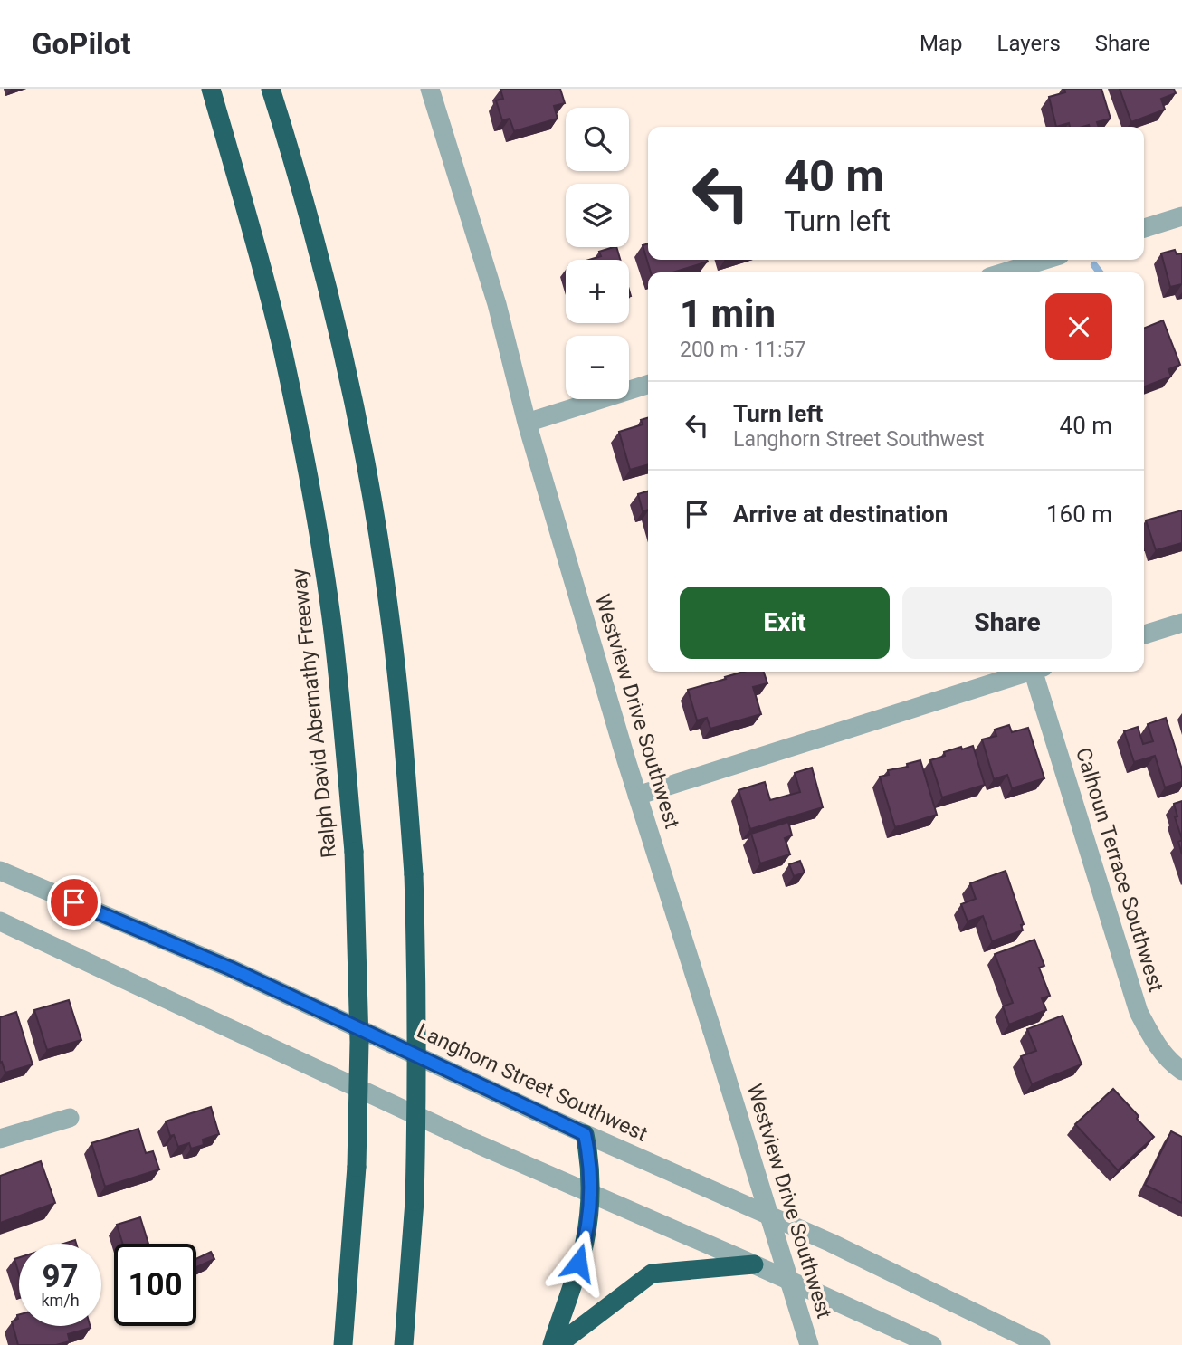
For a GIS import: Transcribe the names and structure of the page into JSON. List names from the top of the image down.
{
  "streets": {
    "highway": ["Ralph David Abernathy Freeway"],
    "street": ["Westview Drive Southwest", "Calhoun Terrace Southwest", "Langhorn Street Southwest"]
  },
  "page": {
    "header": "GoPilot",
    "nav": ["Map", "Layers", "Share"],
    "map_buttons": ["+", "−"],
    "turn": ["40 m", "Turn left"],
    "heading": ["1 min", "200 m · 11:57"],
    "list": [
      {
        "name": "Turn left",
        "note": "Langhorn Street Southwest",
        "value": "40 m"
      },
      {
        "name": "Arrive at destination",
        "value": "160 m"
      }
    ],
    "buttons": ["Exit", "Share"],
    "speed": "97 km/h",
    "limit": "100"
  }
}
